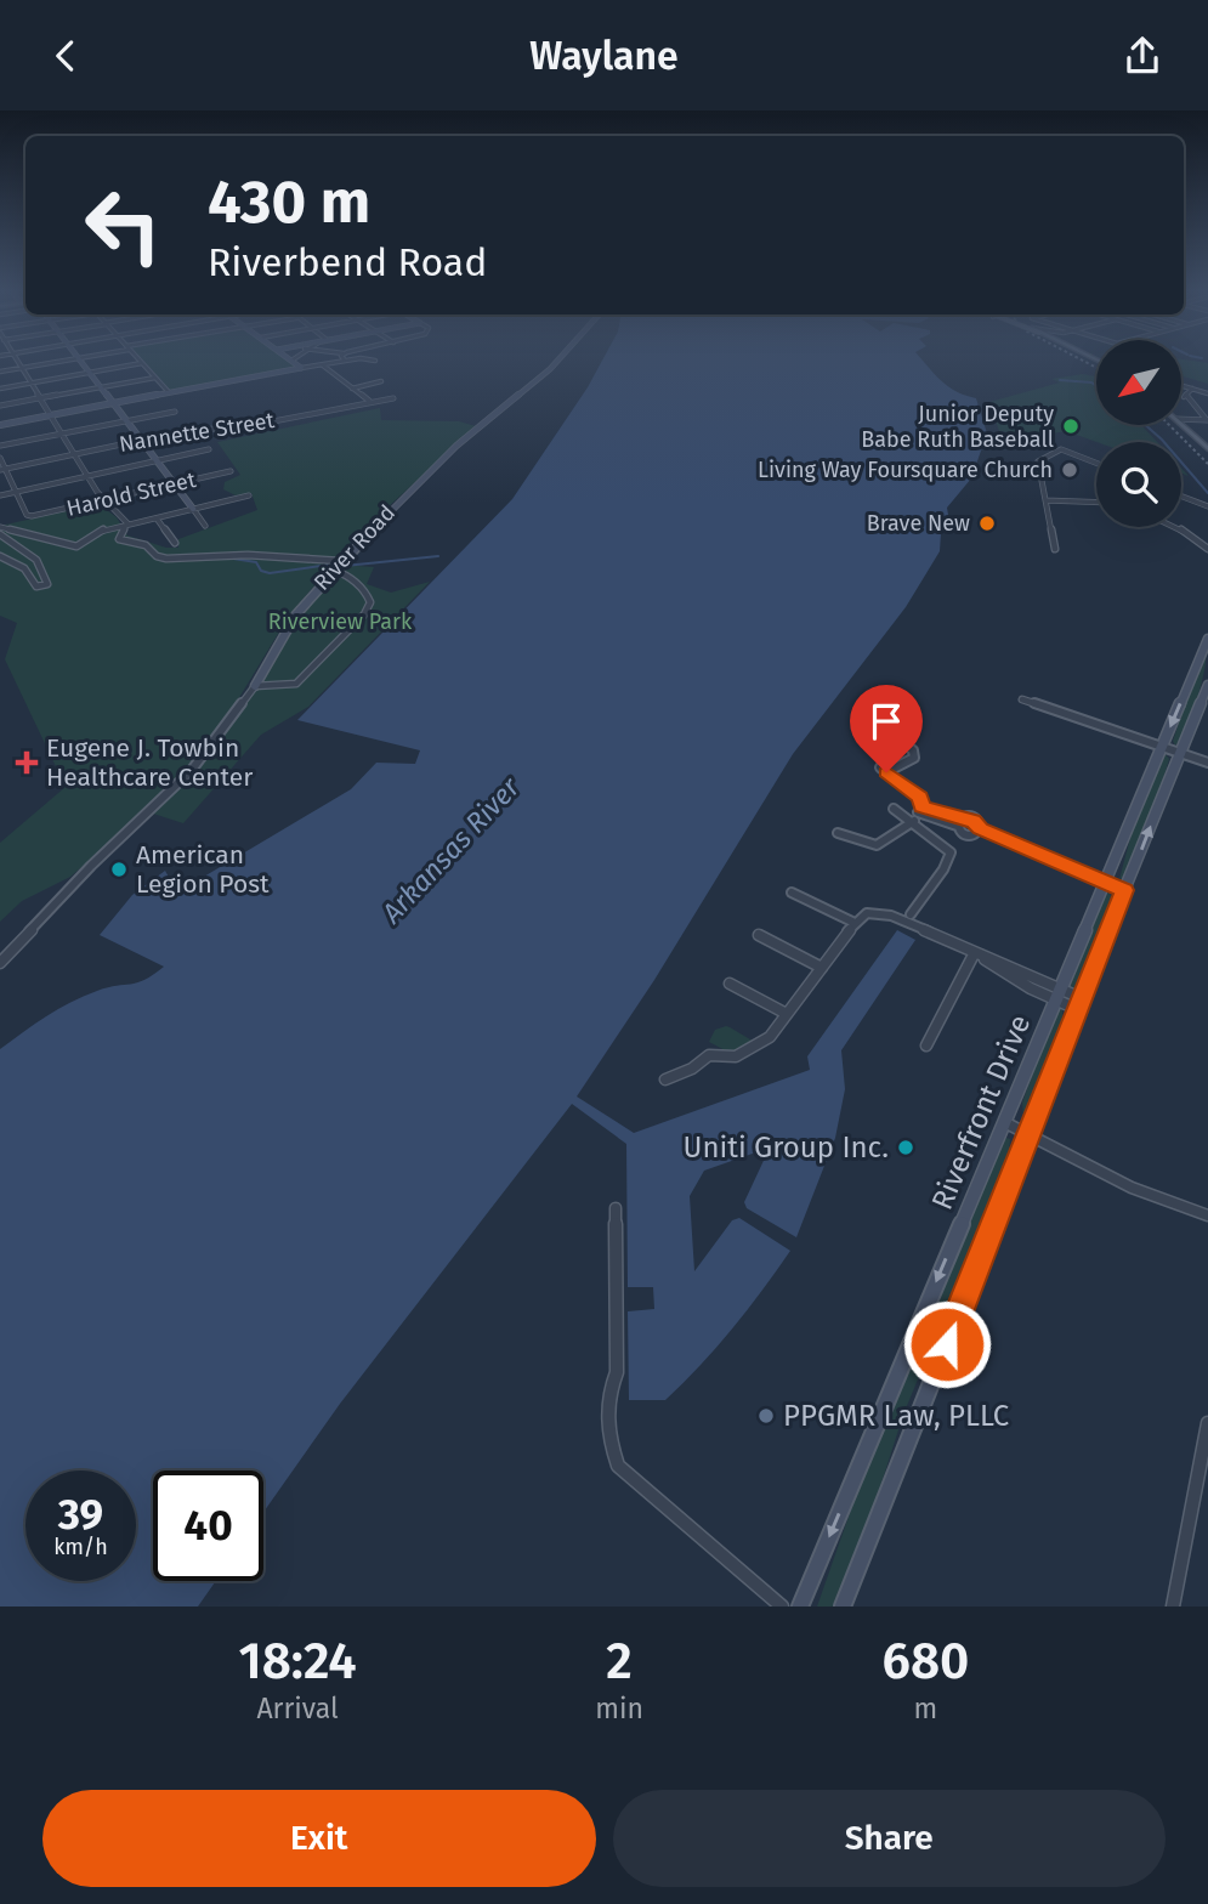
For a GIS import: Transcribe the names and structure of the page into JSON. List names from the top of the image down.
{
  "streets": {
    "street": [
      "Nannette Street",
      "Harold Street",
      "River Road",
      "Riverfront Drive"
    ]
  },
  "water": ["Arkansas River"],
  "parks": ["Riverview Park"],
  "places": {
    "other": [
      "Junior Deputy Babe Ruth Baseball",
      "Living Way Foursquare Church",
      "Brave New",
      "American Legion Post",
      "Uniti Group Inc.",
      "PPGMR Law, PLLC"
    ],
    "health": ["Eugene J. Towbin Healthcare Center"]
  },
  "north": "bottom left",
  "page": {
    "header": "Waylane",
    "turn": ["430 m", "Riverbend Road"],
    "speed": "39 km/h",
    "limit": "40",
    "eta": [
      "18:24",
      "Arrival",
      "2",
      "min",
      "680",
      "m"
    ],
    "buttons": ["Exit", "Share"]
  }
}
